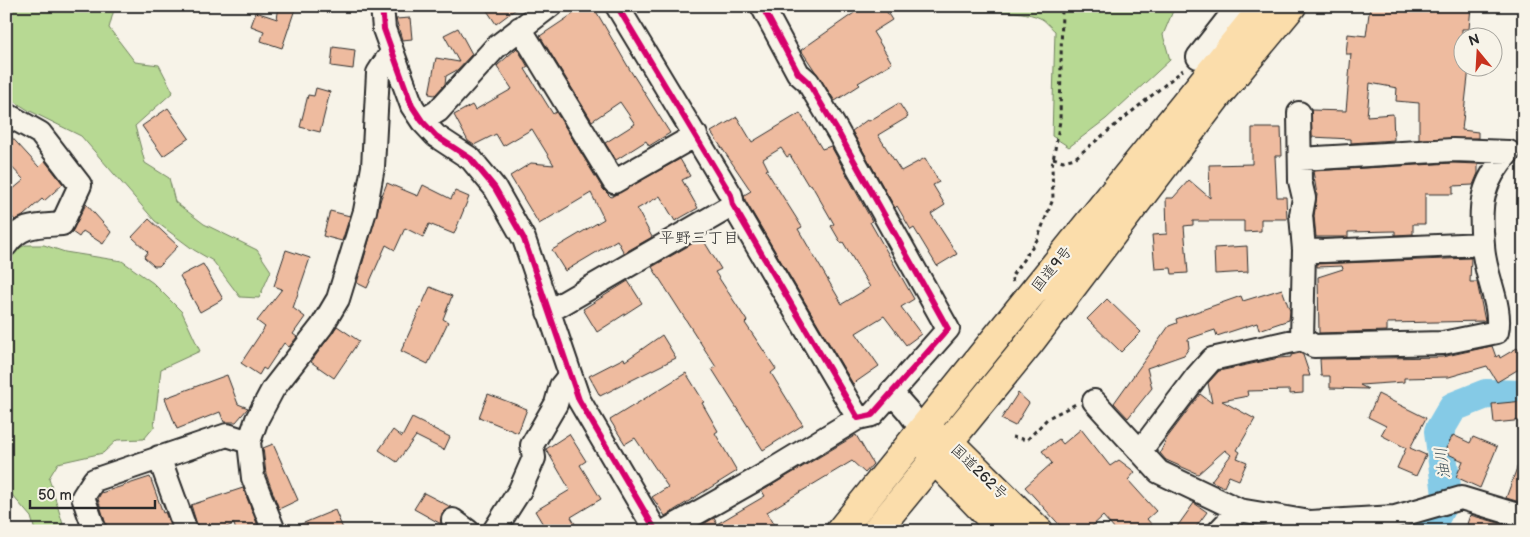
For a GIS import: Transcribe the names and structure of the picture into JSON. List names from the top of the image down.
{
  "streets": {
    "highway": ["国道9号", "国道262号"]
  },
  "crossings": [
    ["国道9号", "国道262号"]
  ],
  "districts": ["平野三丁目"],
  "water": ["油川"],
  "scale_bar": "50 m",
  "north": "top"
}
